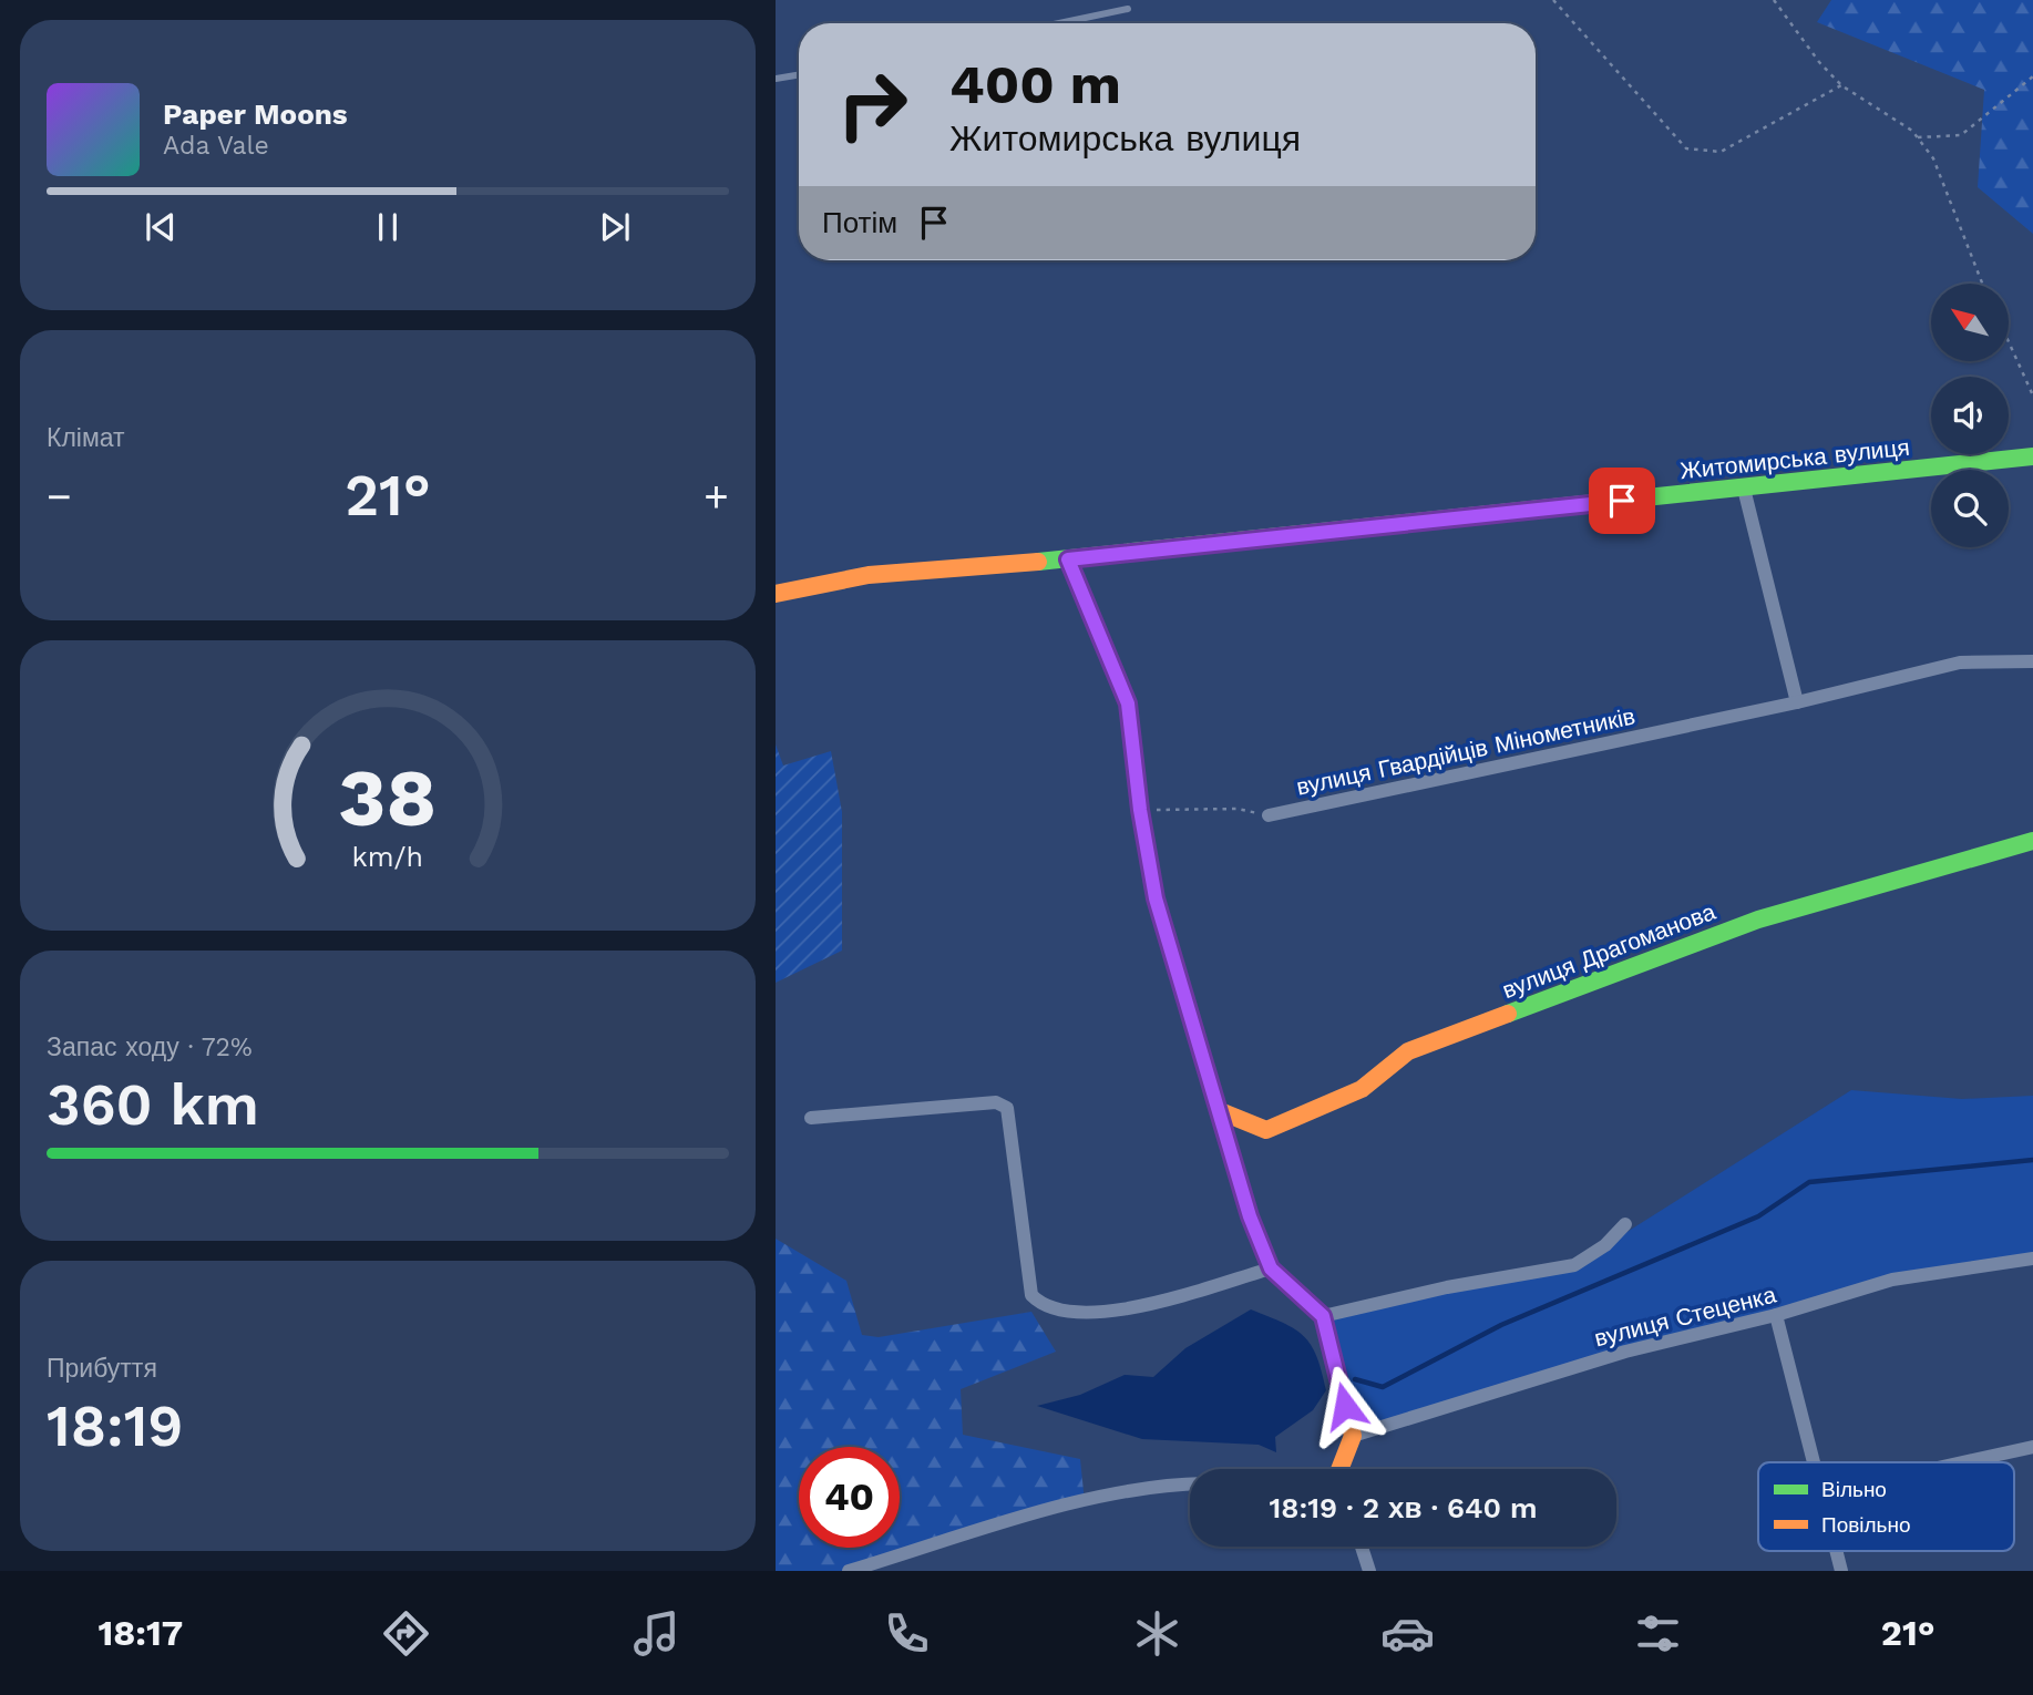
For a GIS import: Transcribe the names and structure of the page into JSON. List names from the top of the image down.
{
  "streets": {
    "street": [
      "Житомирська вулиця",
      "вулиця Гвардійців Мінометників",
      "вулиця Драгоманова",
      "вулиця Стеценка"
    ]
  },
  "legend": ["Вільно", "Повільно"],
  "north": "top left",
  "page": {
    "turn": ["400 m", "Житомирська вулиця"],
    "song": ["Paper Moons", "Ada Vale"],
    "then": "Потім",
    "tile": [
      "Клімат",
      ["Запас ходу · 72%", "360 km"],
      ["Прибуття", "18:19"]
    ],
    "heat": ["−", "21°", "+"],
    "limit": "40",
    "trip": "18:19 · 2 хв · 640 m",
    "tabs": ["18:17", "21°"],
    "gauge": ["38", "km/h"]
  }
}
